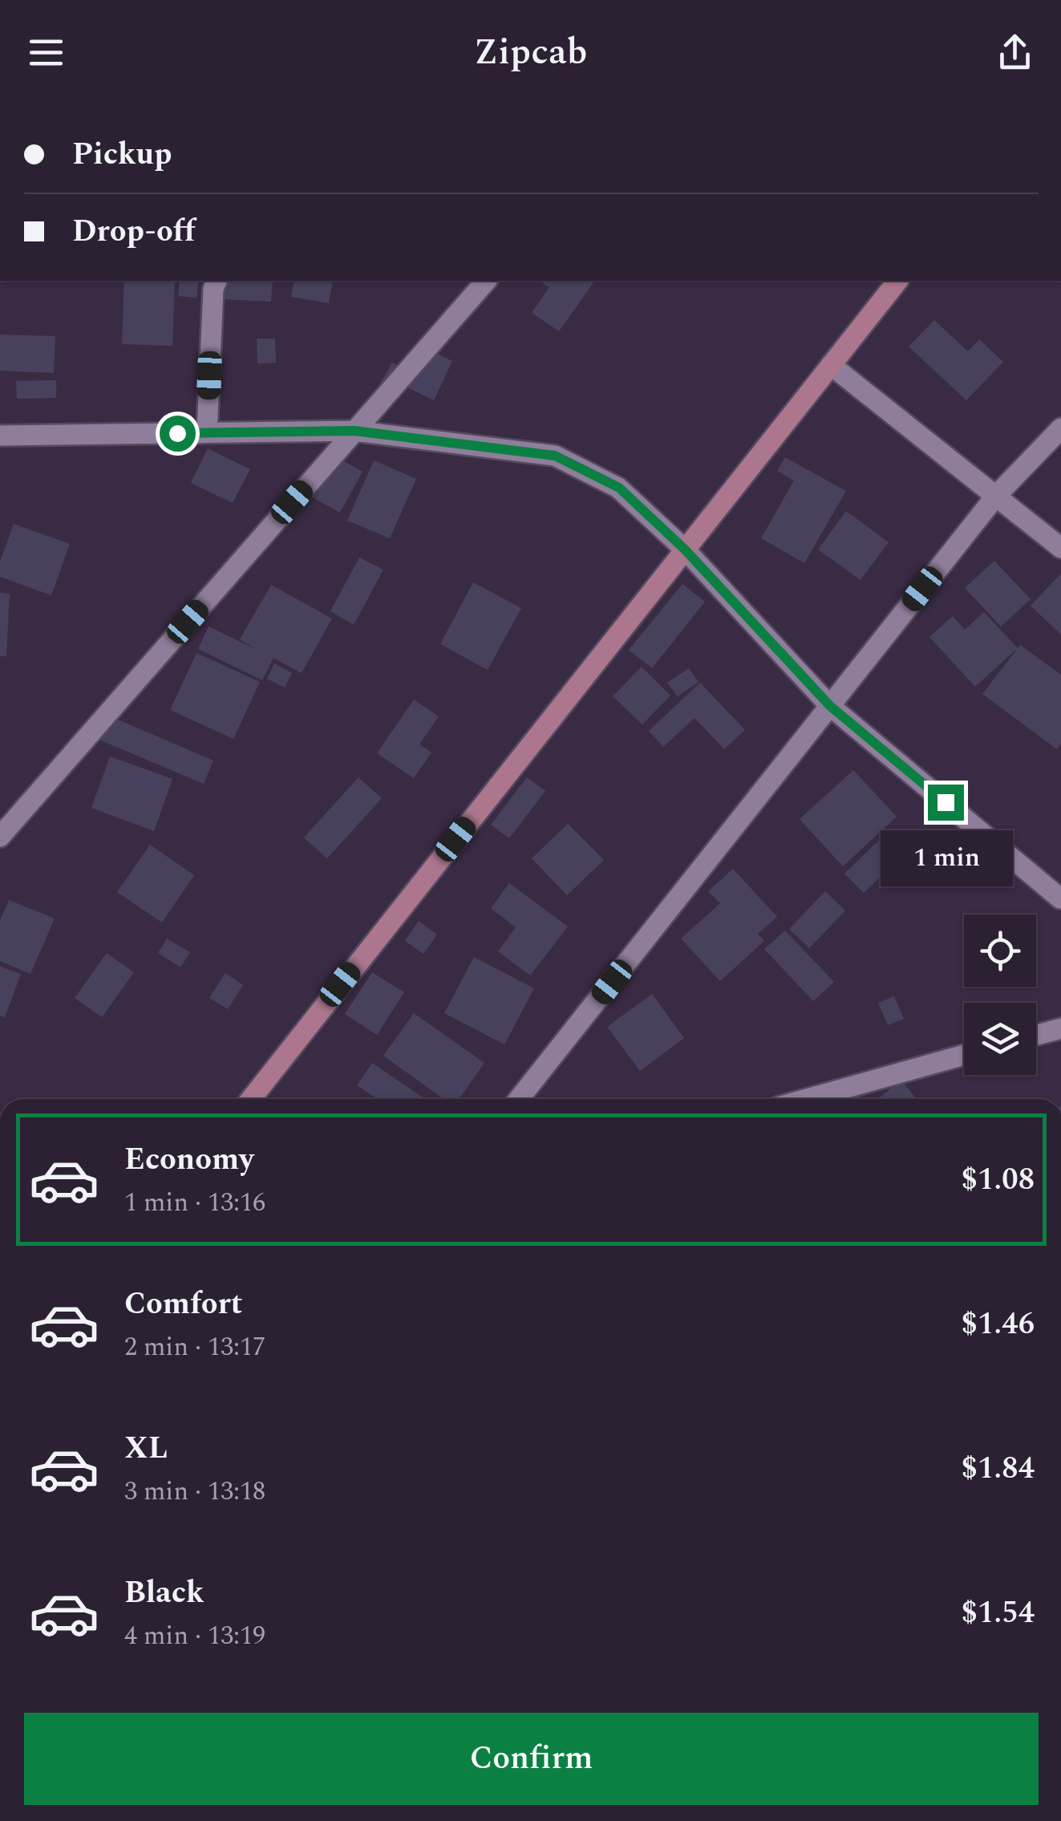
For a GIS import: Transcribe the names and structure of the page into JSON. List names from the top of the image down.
{
  "page": {
    "header": "Zipcab",
    "banner": ["Pickup", "Drop-off"],
    "bubble": "1 min",
    "list": [
      {
        "name": "Economy",
        "note": "1 min · 13:16",
        "value": "$1.08"
      },
      {
        "name": "Comfort",
        "note": "2 min · 13:17",
        "value": "$1.46"
      },
      {
        "name": "XL",
        "note": "3 min · 13:18",
        "value": "$1.84"
      },
      {
        "name": "Black",
        "note": "4 min · 13:19",
        "value": "$1.54"
      }
    ],
    "buttons": "Confirm"
  }
}
